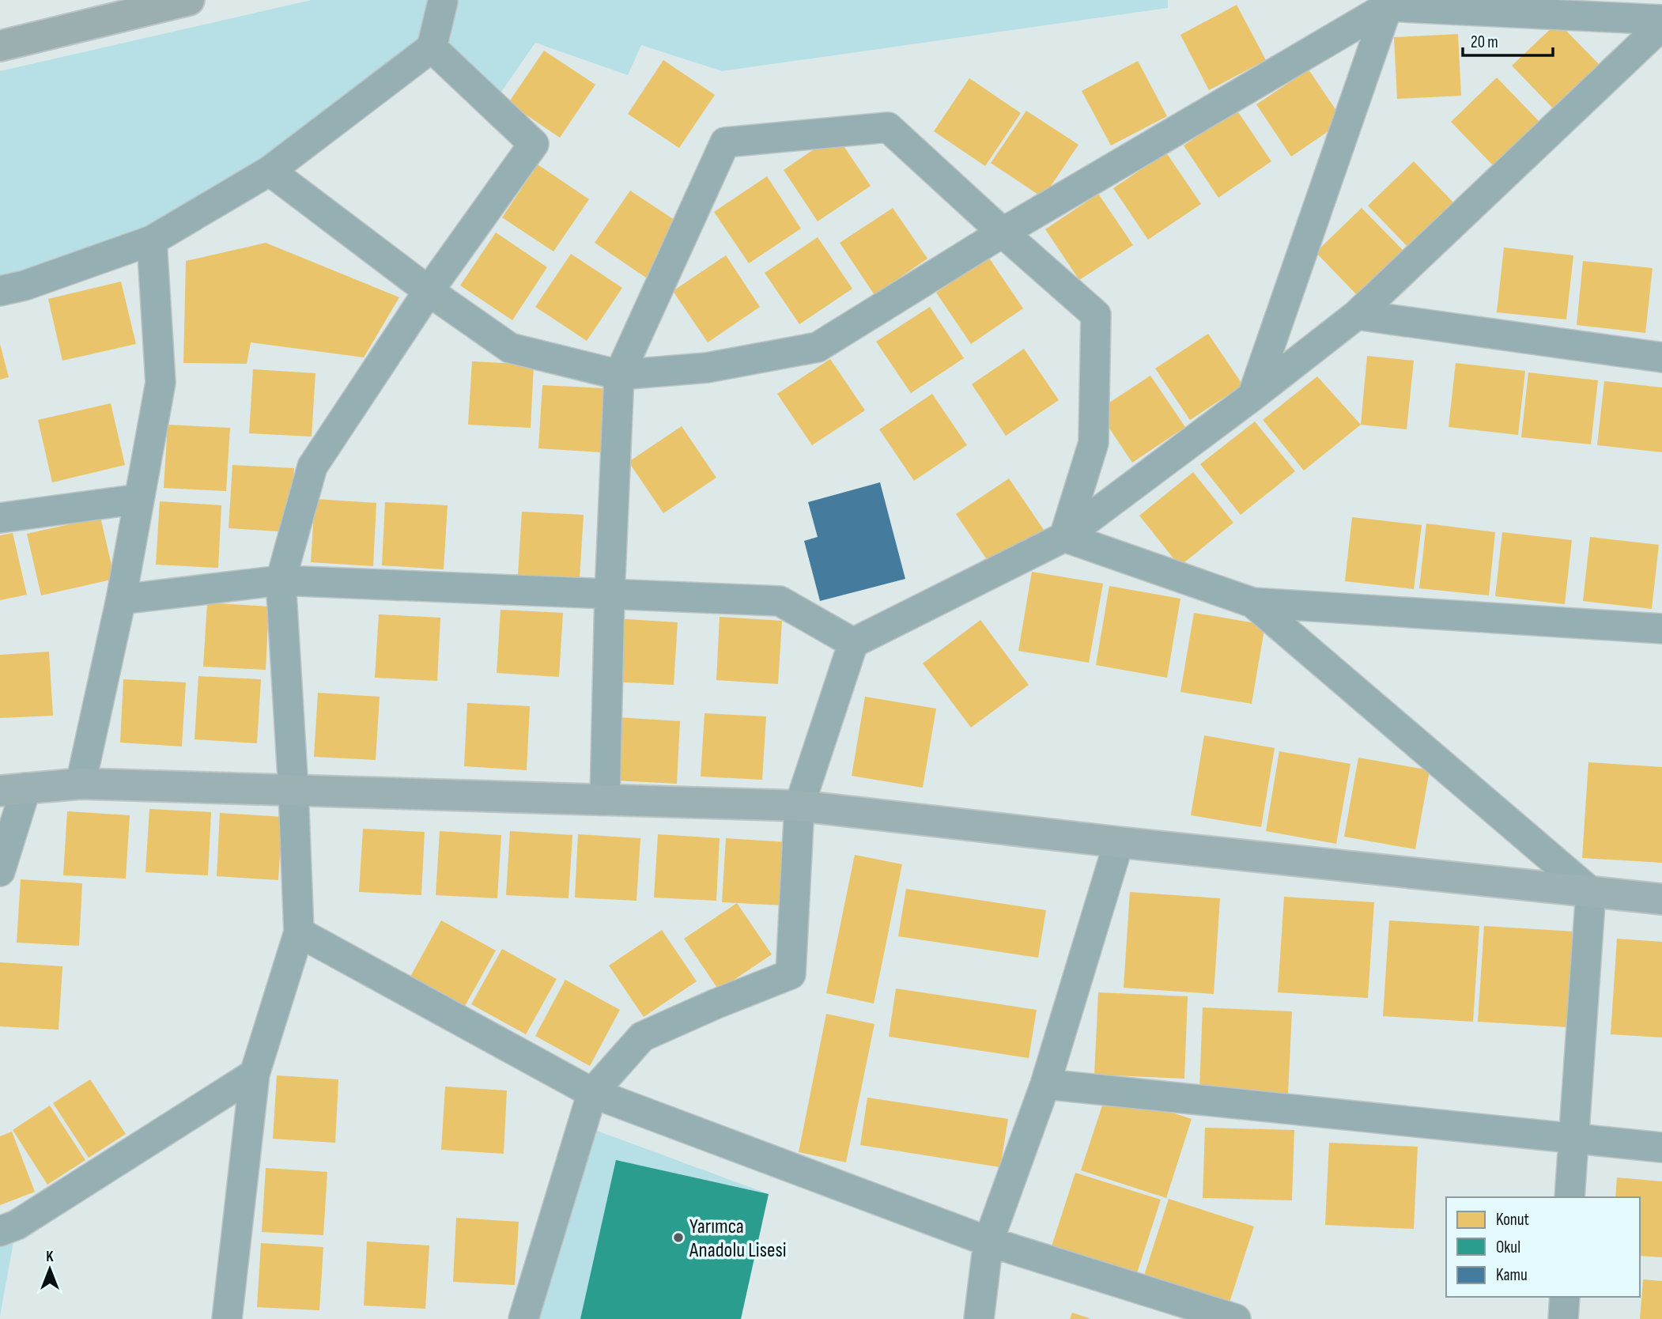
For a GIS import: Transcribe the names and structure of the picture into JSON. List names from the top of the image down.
{
  "places": ["Yarımca Anadolu Lisesi"],
  "legend": ["Konut", "Okul", "Kamu"],
  "scale_bar": "20 m",
  "north": "top"
}
